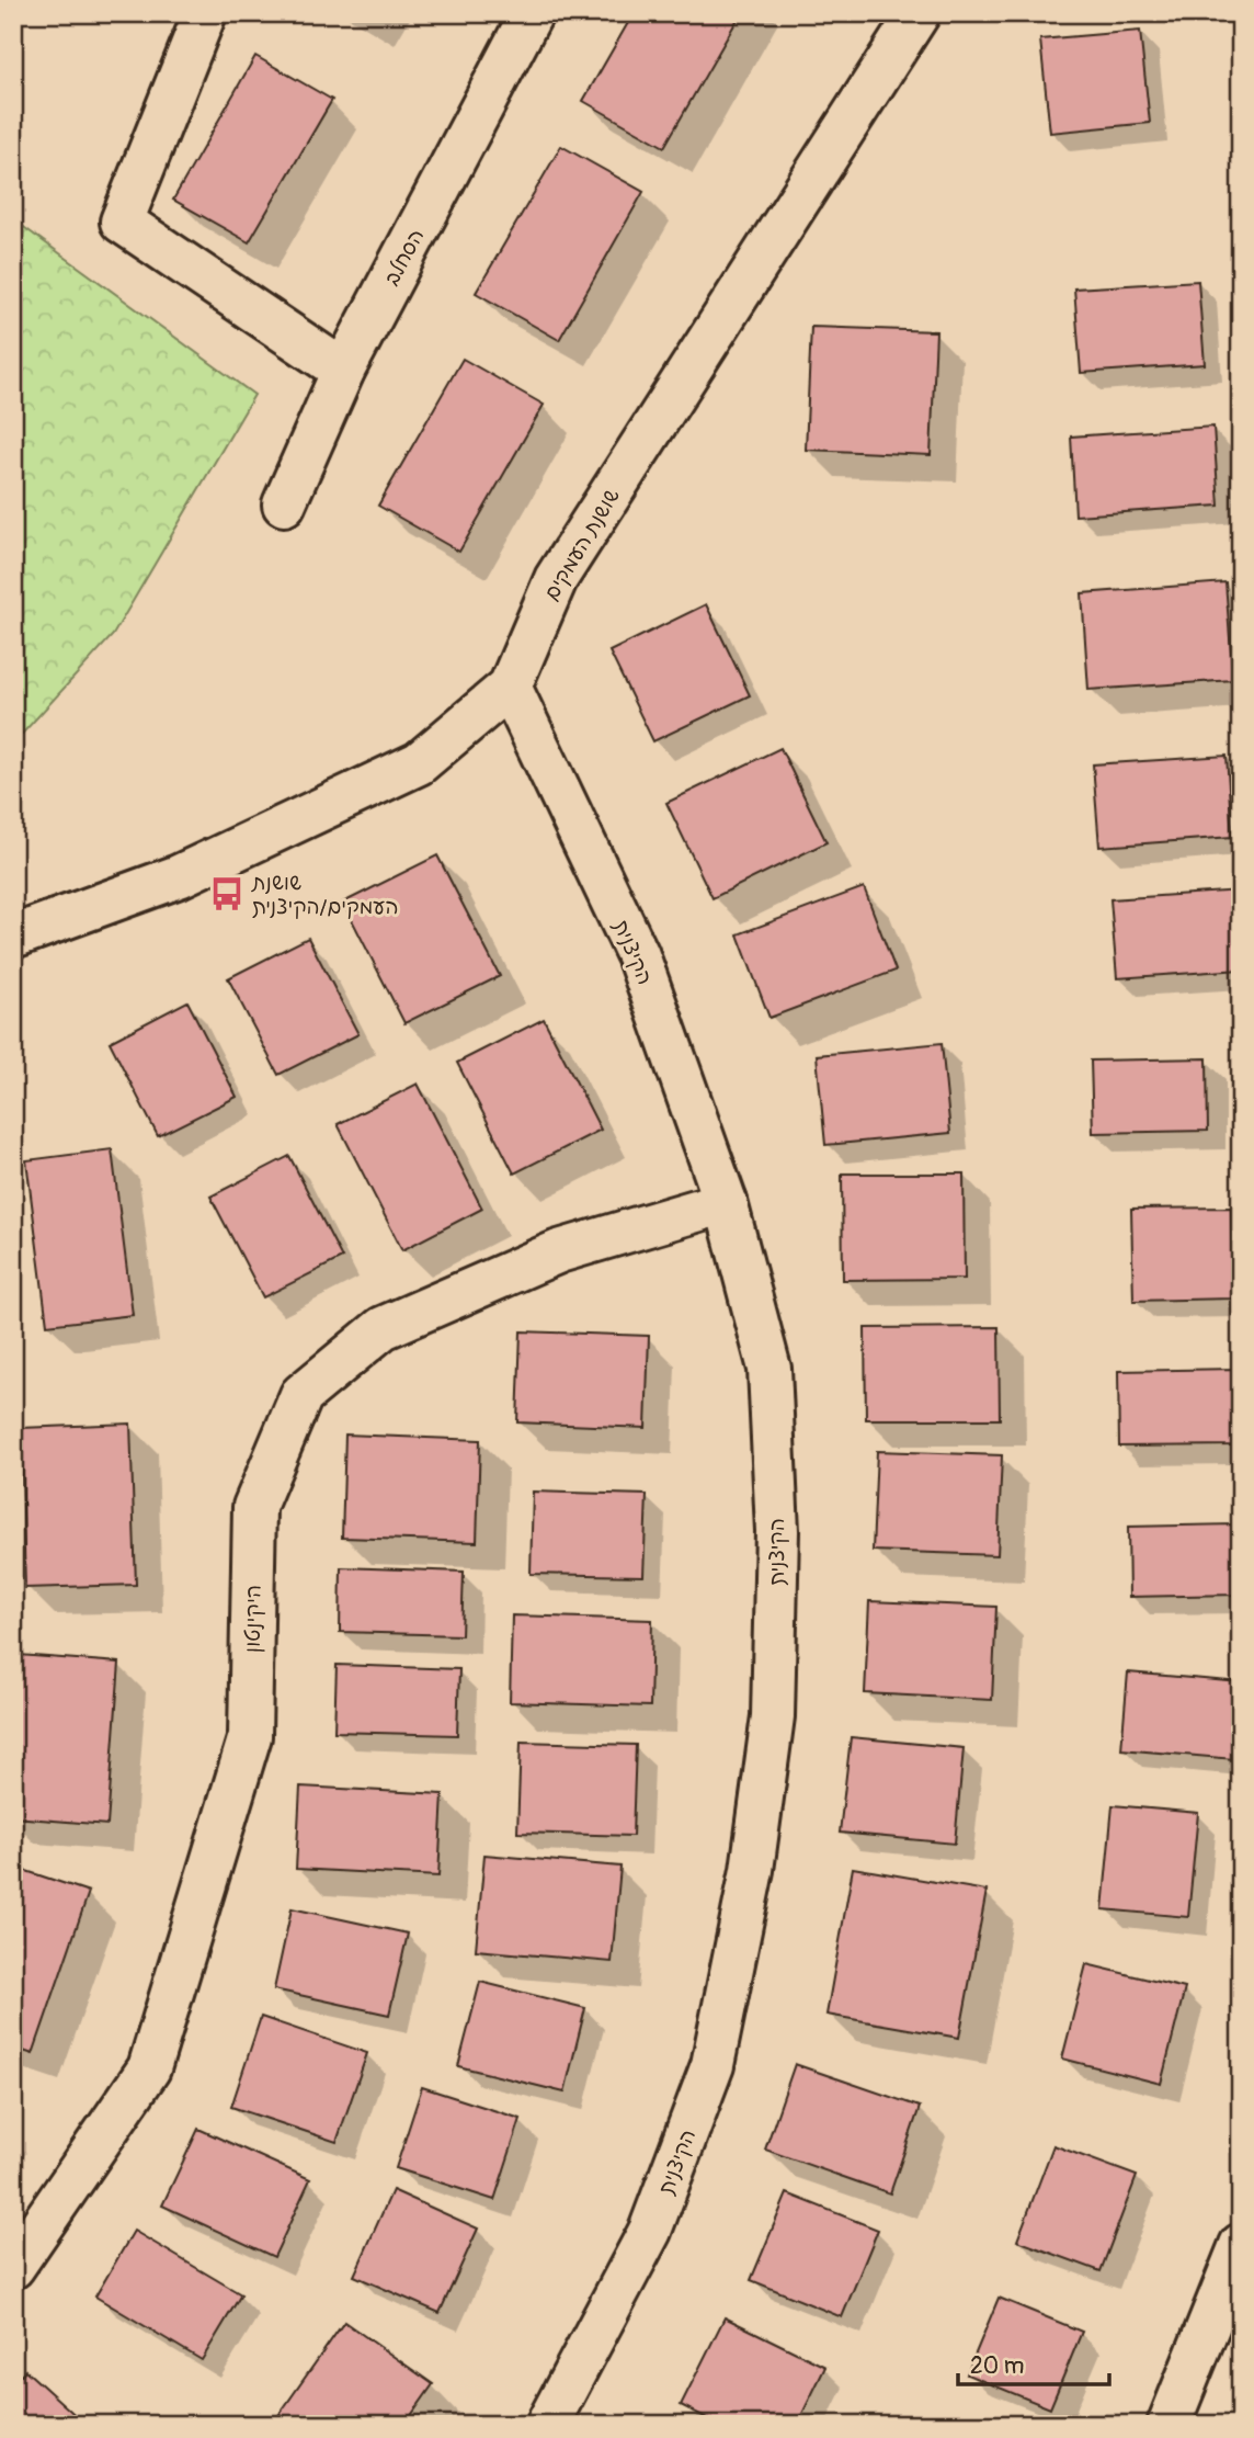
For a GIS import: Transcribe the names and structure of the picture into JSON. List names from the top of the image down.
{
  "streets": {
    "street": [
      "הסחלב",
      "שושנת העמקים",
      "הקיצנית",
      "היקינטון"
    ]
  },
  "crossings": [
    ["שושנת העמקים", "הקיצנית"],
    ["הקיצנית", "היקינטון"]
  ],
  "places": {
    "bus stop": ["שושנת העמקים/הקיצנית"]
  },
  "scale_bar": "20 m"
}
